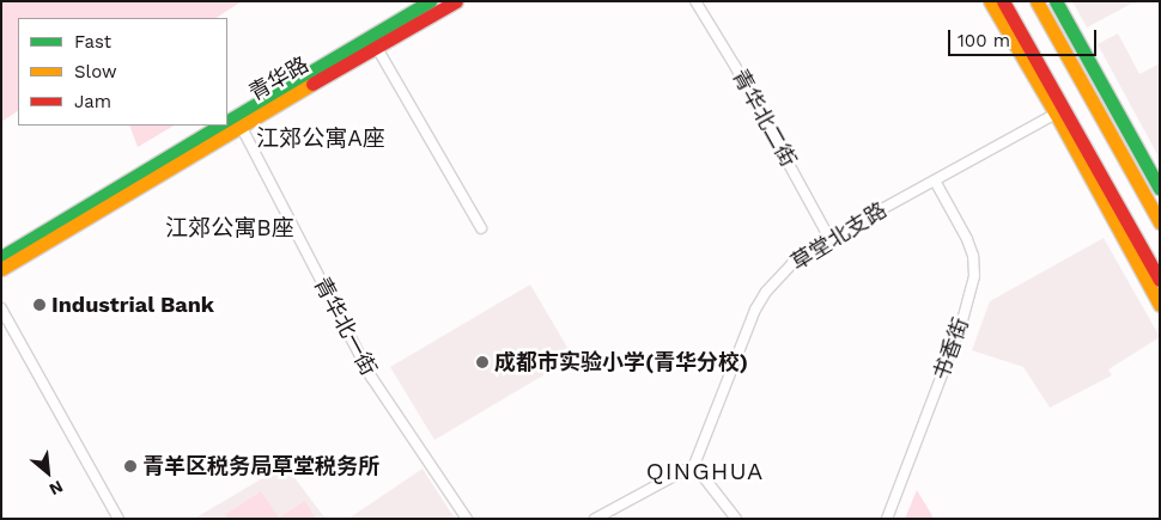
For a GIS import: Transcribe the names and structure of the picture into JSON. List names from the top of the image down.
{
  "streets": {
    "main road": ["青华路"],
    "street": [
      "青华北二街",
      "草堂北支路",
      "青华北一街",
      "书香街"
    ]
  },
  "crossings": [
    ["青华路", "青华北一街"],
    ["青华北二街", "草堂北支路"],
    ["草堂北支路", "书香街"]
  ],
  "districts": ["江郊公寓A座", "江郊公寓B座", "QINGHUA"],
  "places": ["Industrial Bank", "成都市实验小学(青华分校)", "青羊区税务局草堂税务所"],
  "legend": ["Fast", "Slow", "Jam"],
  "scale_bar": "100 m",
  "north": "bottom right"
}
